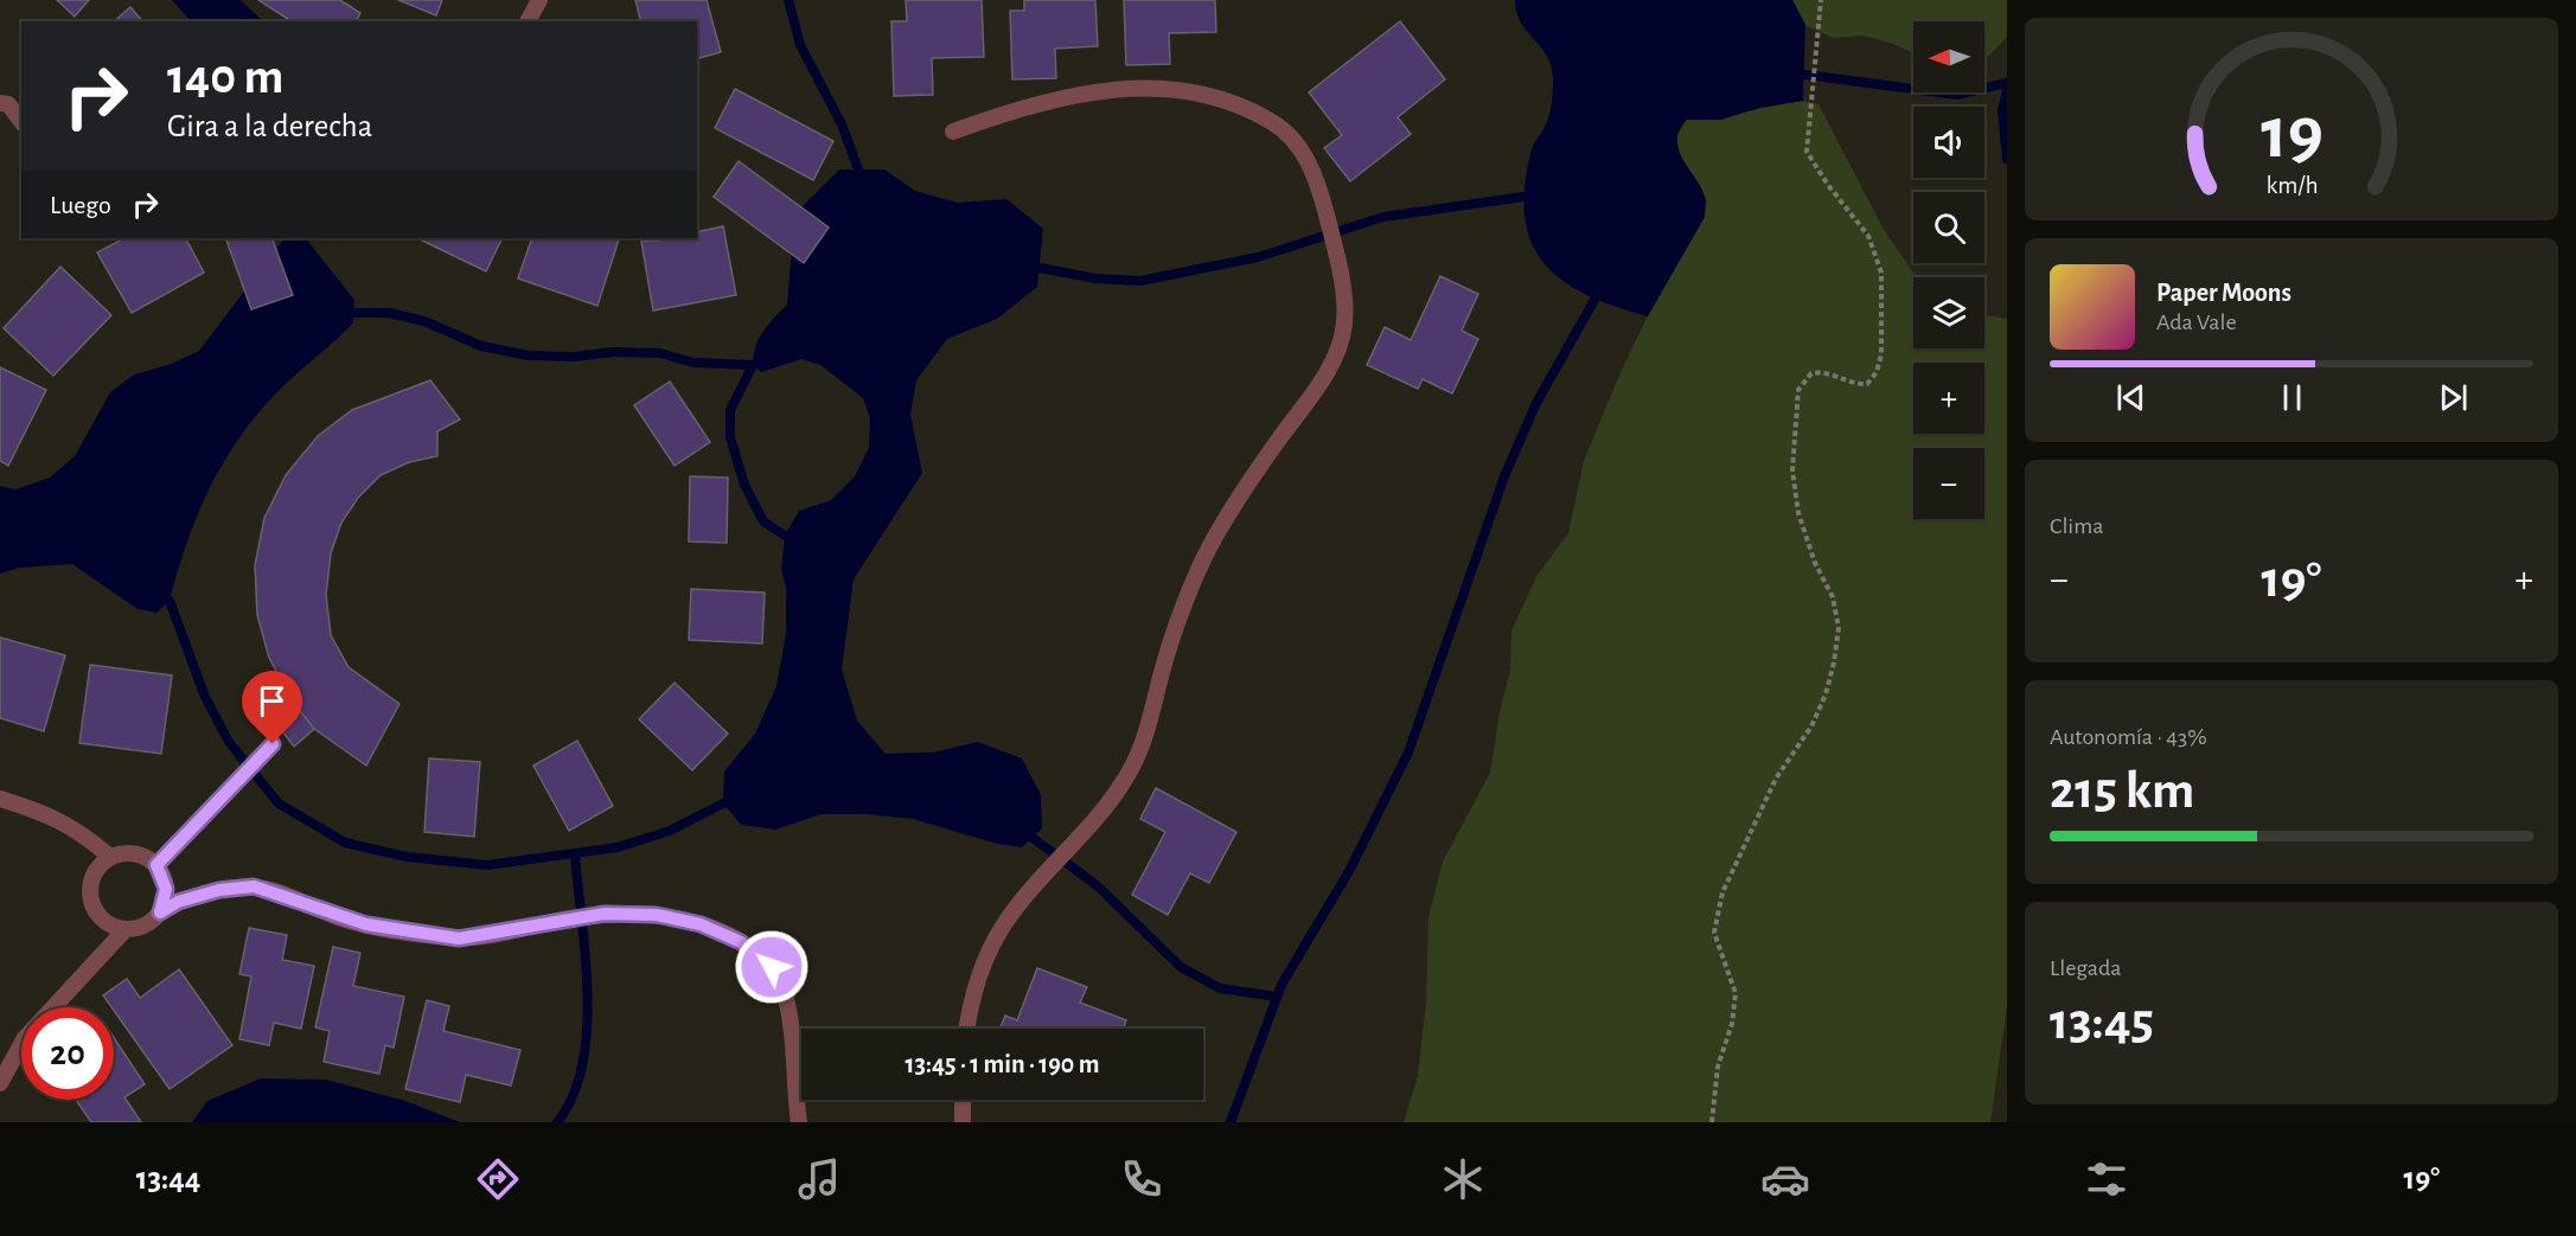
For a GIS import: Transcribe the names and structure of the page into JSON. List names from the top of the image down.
{
  "north": "left",
  "page": {
    "map_buttons": ["+", "−"],
    "turn": ["140 m", "Gira a la derecha"],
    "then": "Luego",
    "song": ["Paper Moons", "Ada Vale"],
    "tile": [
      "Clima",
      ["Autonomía · 43%", "215 km"],
      ["Llegada", "13:45"]
    ],
    "heat": ["−", "19°", "+"],
    "limit": "20",
    "trip": "13:45 · 1 min · 190 m",
    "tabs": ["13:44", "19°"],
    "gauge": ["19", "km/h"]
  }
}
